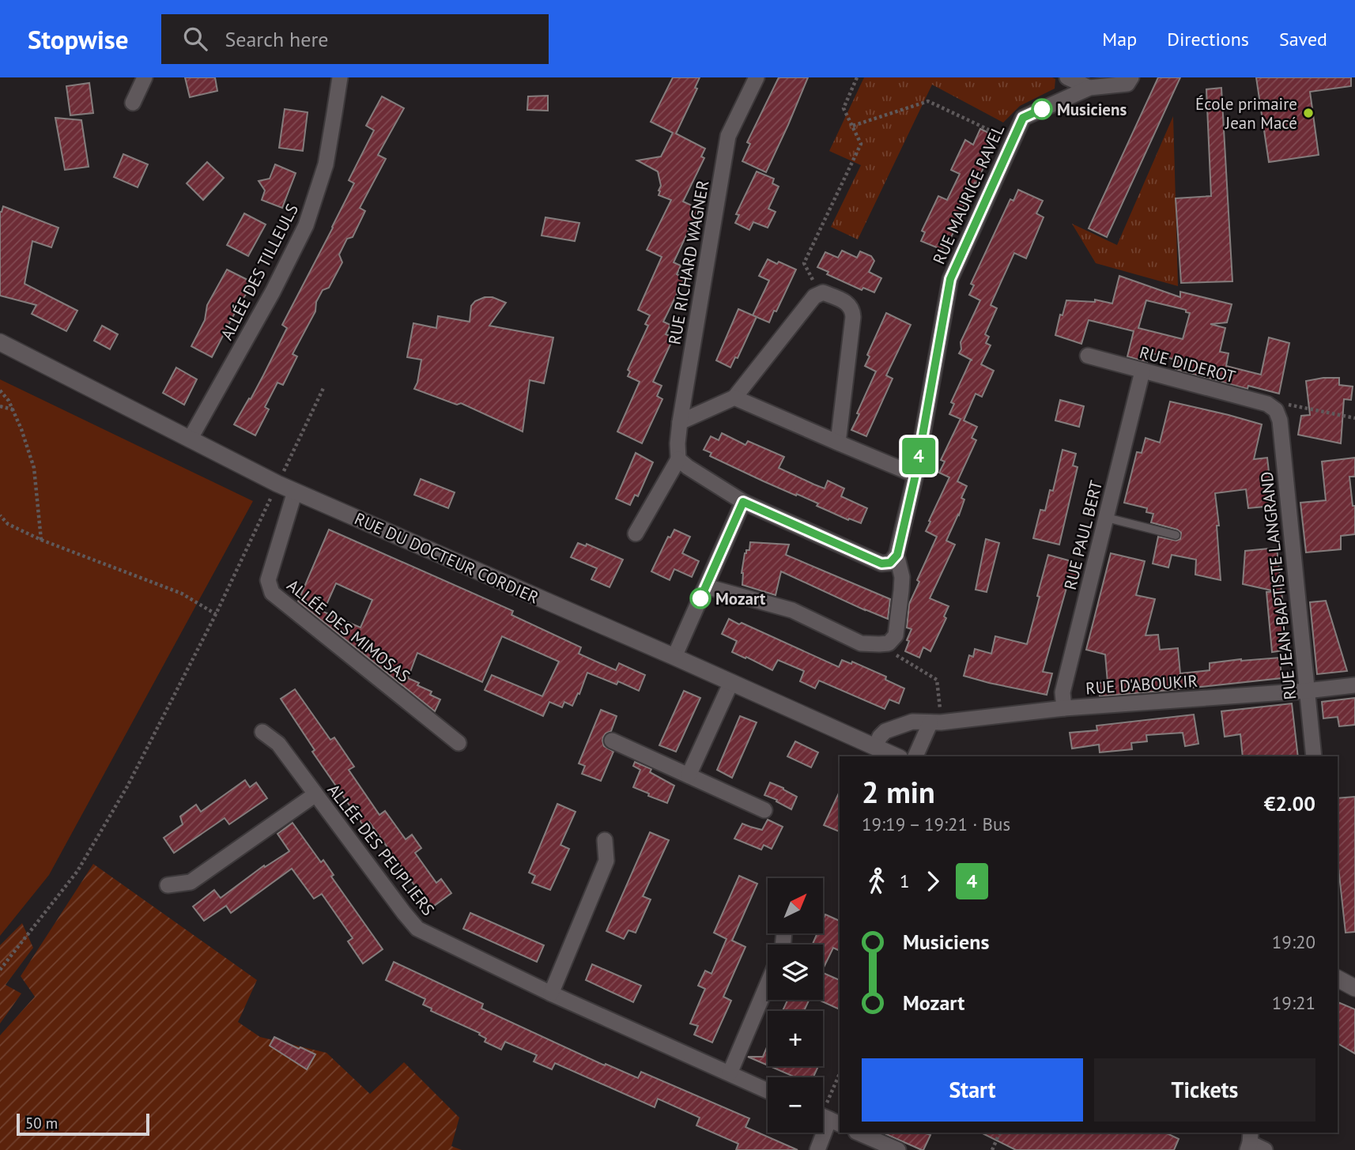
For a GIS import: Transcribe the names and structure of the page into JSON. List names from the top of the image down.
{
  "streets": {
    "street": [
      "RUE MAURICE RAVEL",
      "RUE RICHARD WAGNER",
      "ALLÉE DES TILLEULS",
      "RUE DIDEROT",
      "RUE PAUL BERT",
      "RUE DU DOCTEUR CORDIER",
      "RUE JEAN-BAPTISTE LANGRAND",
      "ALLÉE DES MIMOSAS",
      "RUE D'ABOUKIR",
      "ALLÉE DES PEUPLIERS"
    ]
  },
  "crossings": [
    ["ALLÉE DES TILLEULS", "RUE DU DOCTEUR CORDIER"],
    ["RUE DIDEROT", "RUE PAUL BERT"],
    ["RUE DIDEROT", "RUE JEAN-BAPTISTE LANGRAND"],
    ["RUE PAUL BERT", "RUE D'ABOUKIR"],
    ["RUE DU DOCTEUR CORDIER", "ALLÉE DES MIMOSAS"],
    ["RUE DU DOCTEUR CORDIER", "RUE D'ABOUKIR"],
    ["RUE JEAN-BAPTISTE LANGRAND", "RUE D'ABOUKIR"]
  ],
  "places": ["Musiciens", "École primaire Jean Macé", "Mozart"],
  "lines": ["bus line 4"],
  "scale_bar": "50 m",
  "north": "top right",
  "page": {
    "header": "Stopwise",
    "search": "Search here",
    "nav": ["Map", "Directions", "Saved"],
    "on_map": "4",
    "heading": ["2 min", "19:19 – 19:21 · Bus", "€2.00"],
    "legs": ["1", "4"],
    "map_buttons": ["+", "−"],
    "list": [
      {
        "name": "Musiciens",
        "value": "19:20"
      },
      {
        "name": "Mozart",
        "value": "19:21"
      }
    ],
    "buttons": ["Start", "Tickets"],
    "scale": "50 m"
  }
}
